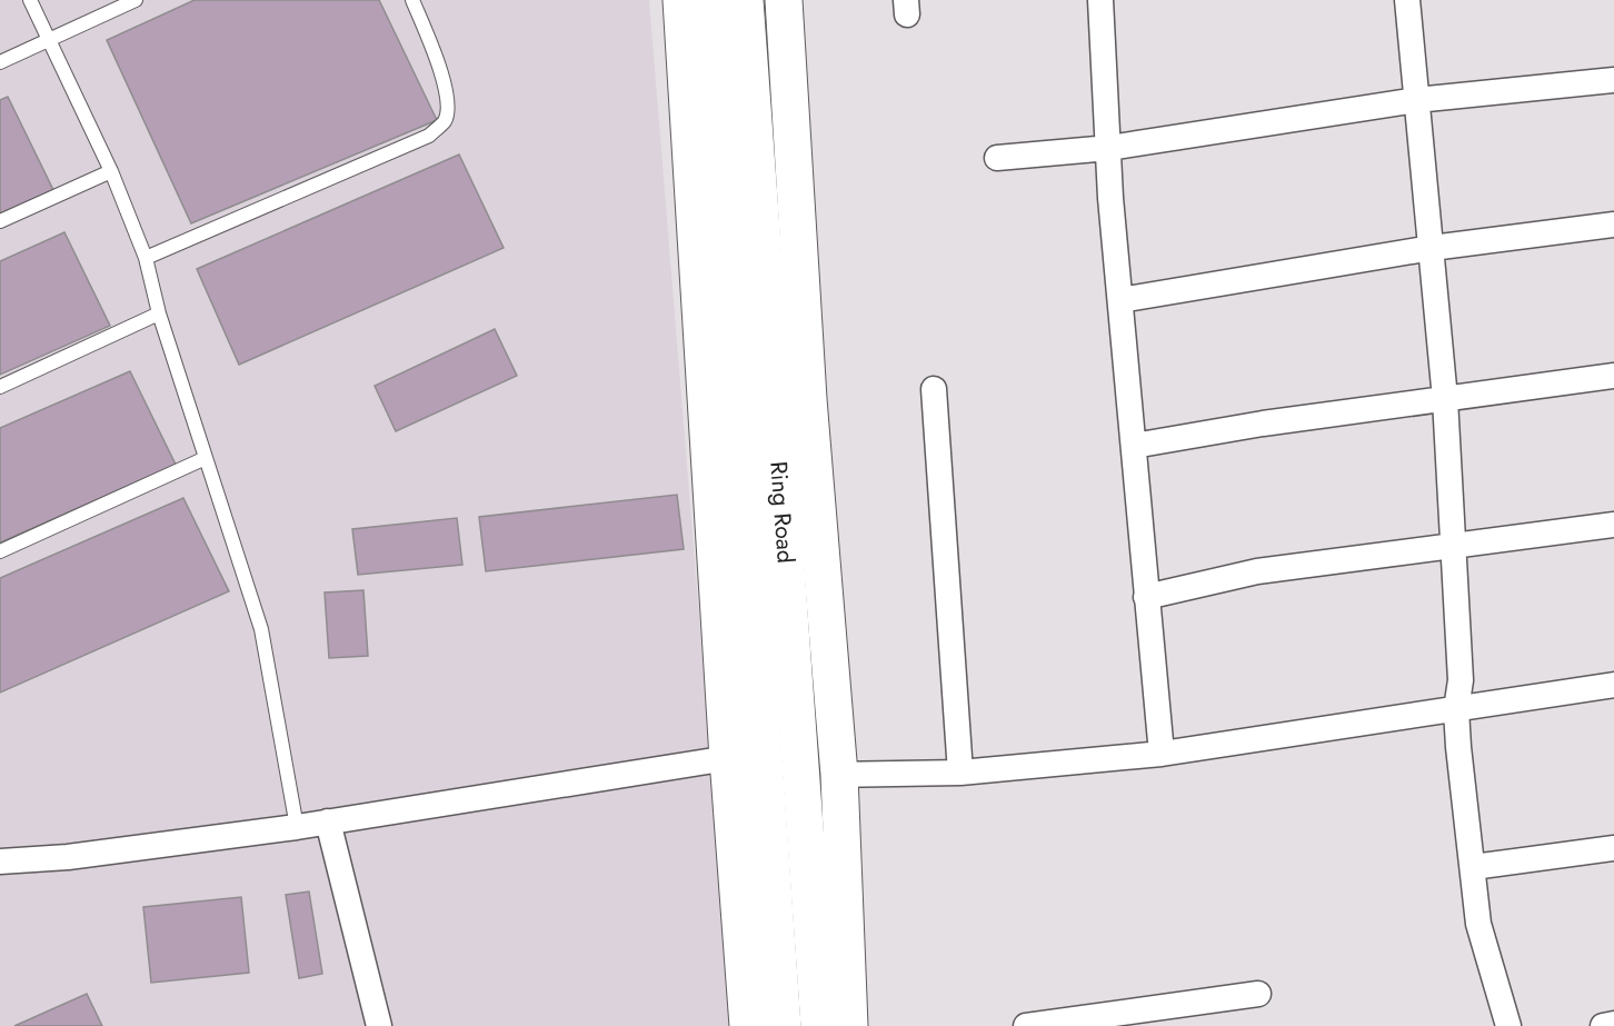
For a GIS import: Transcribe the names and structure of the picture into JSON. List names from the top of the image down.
{
  "streets": {
    "main road": ["Ring Road"]
  }
}
